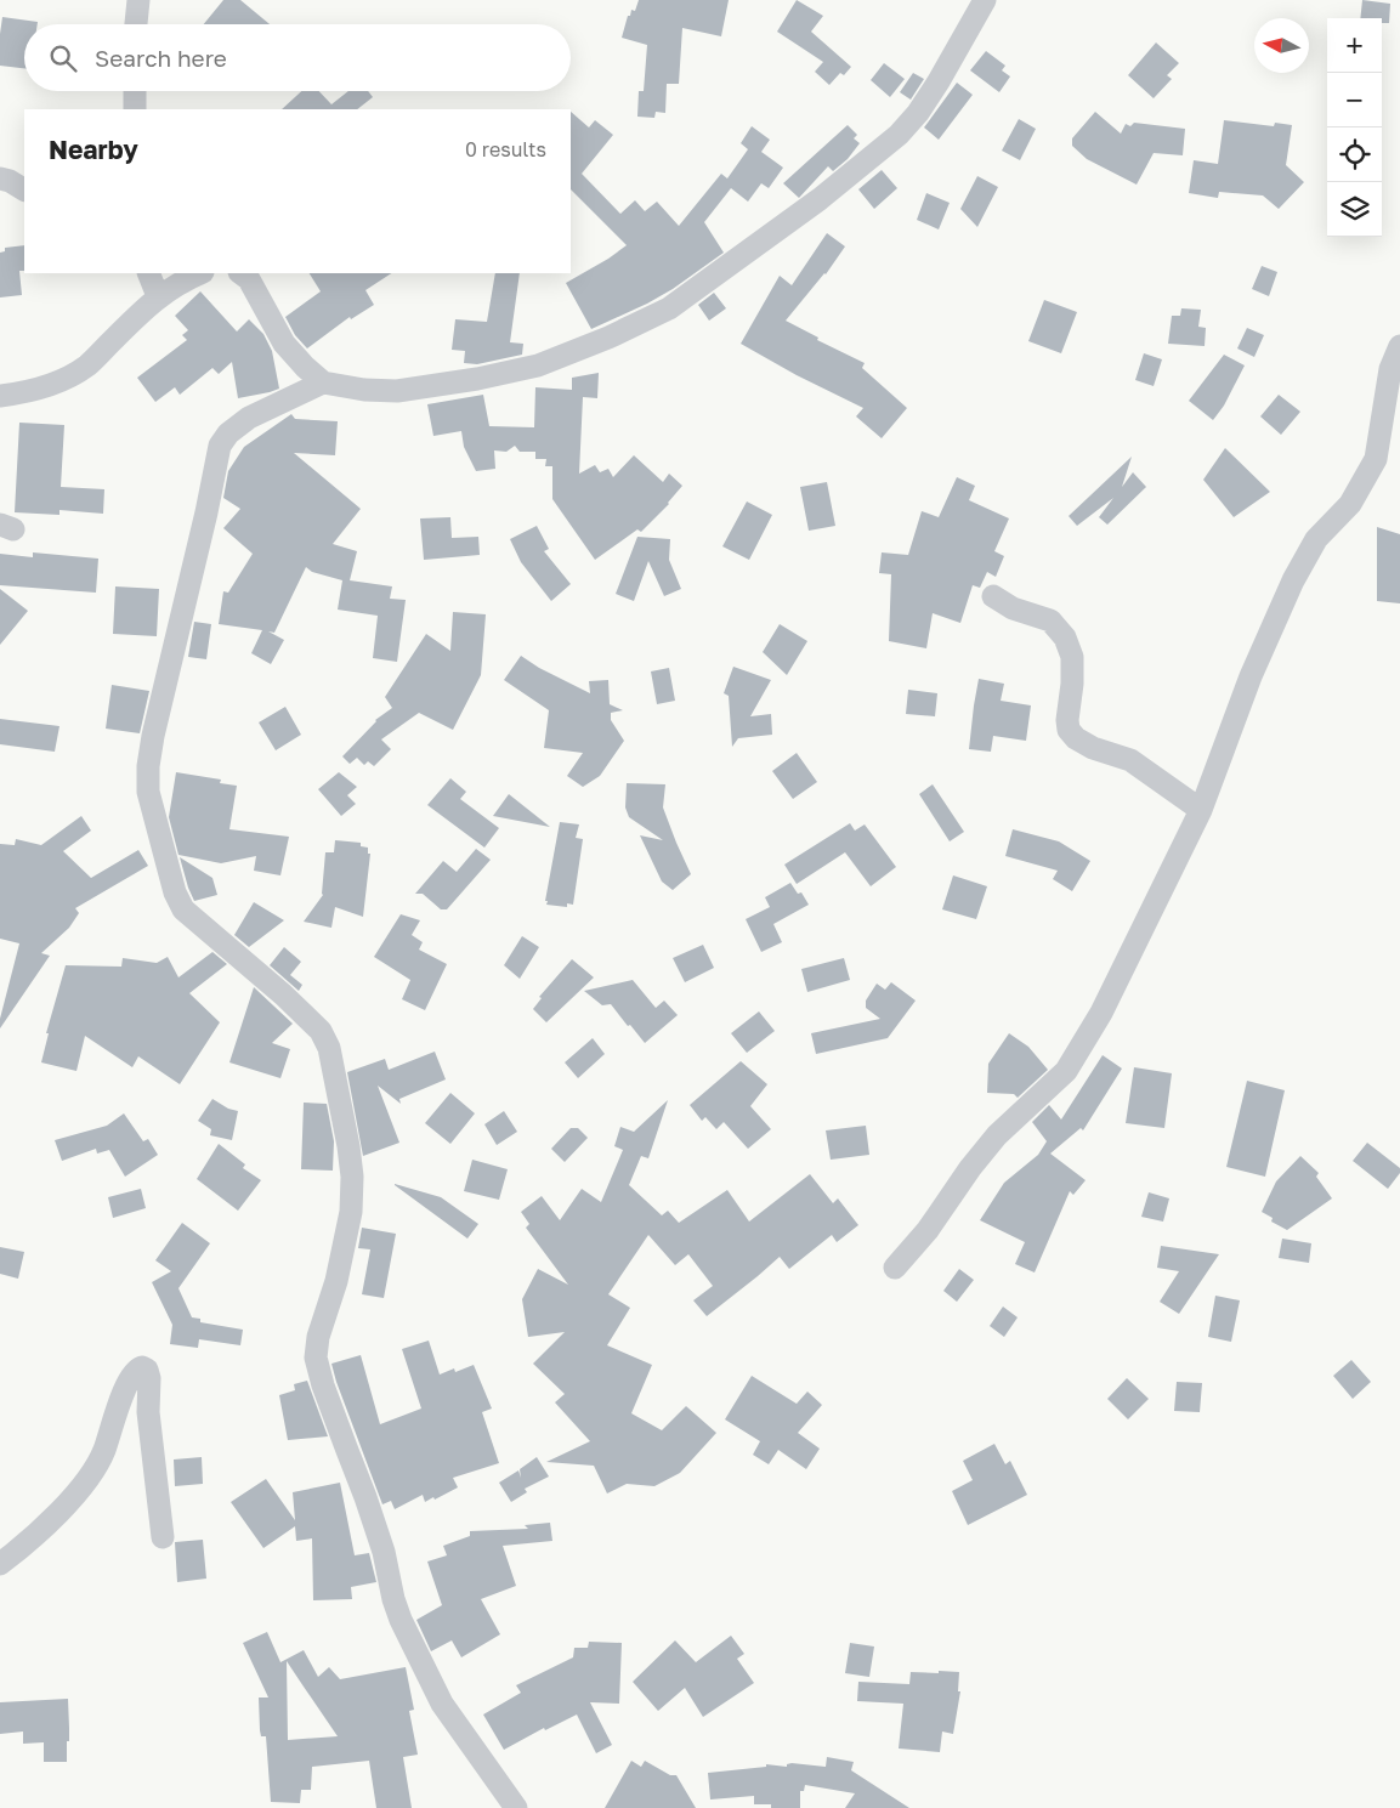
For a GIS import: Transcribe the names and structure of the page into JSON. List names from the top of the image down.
{
  "north": "left",
  "page": {
    "map_buttons": ["+", "−"],
    "search": "Search here",
    "heading": ["Nearby", "0 results"]
  }
}
